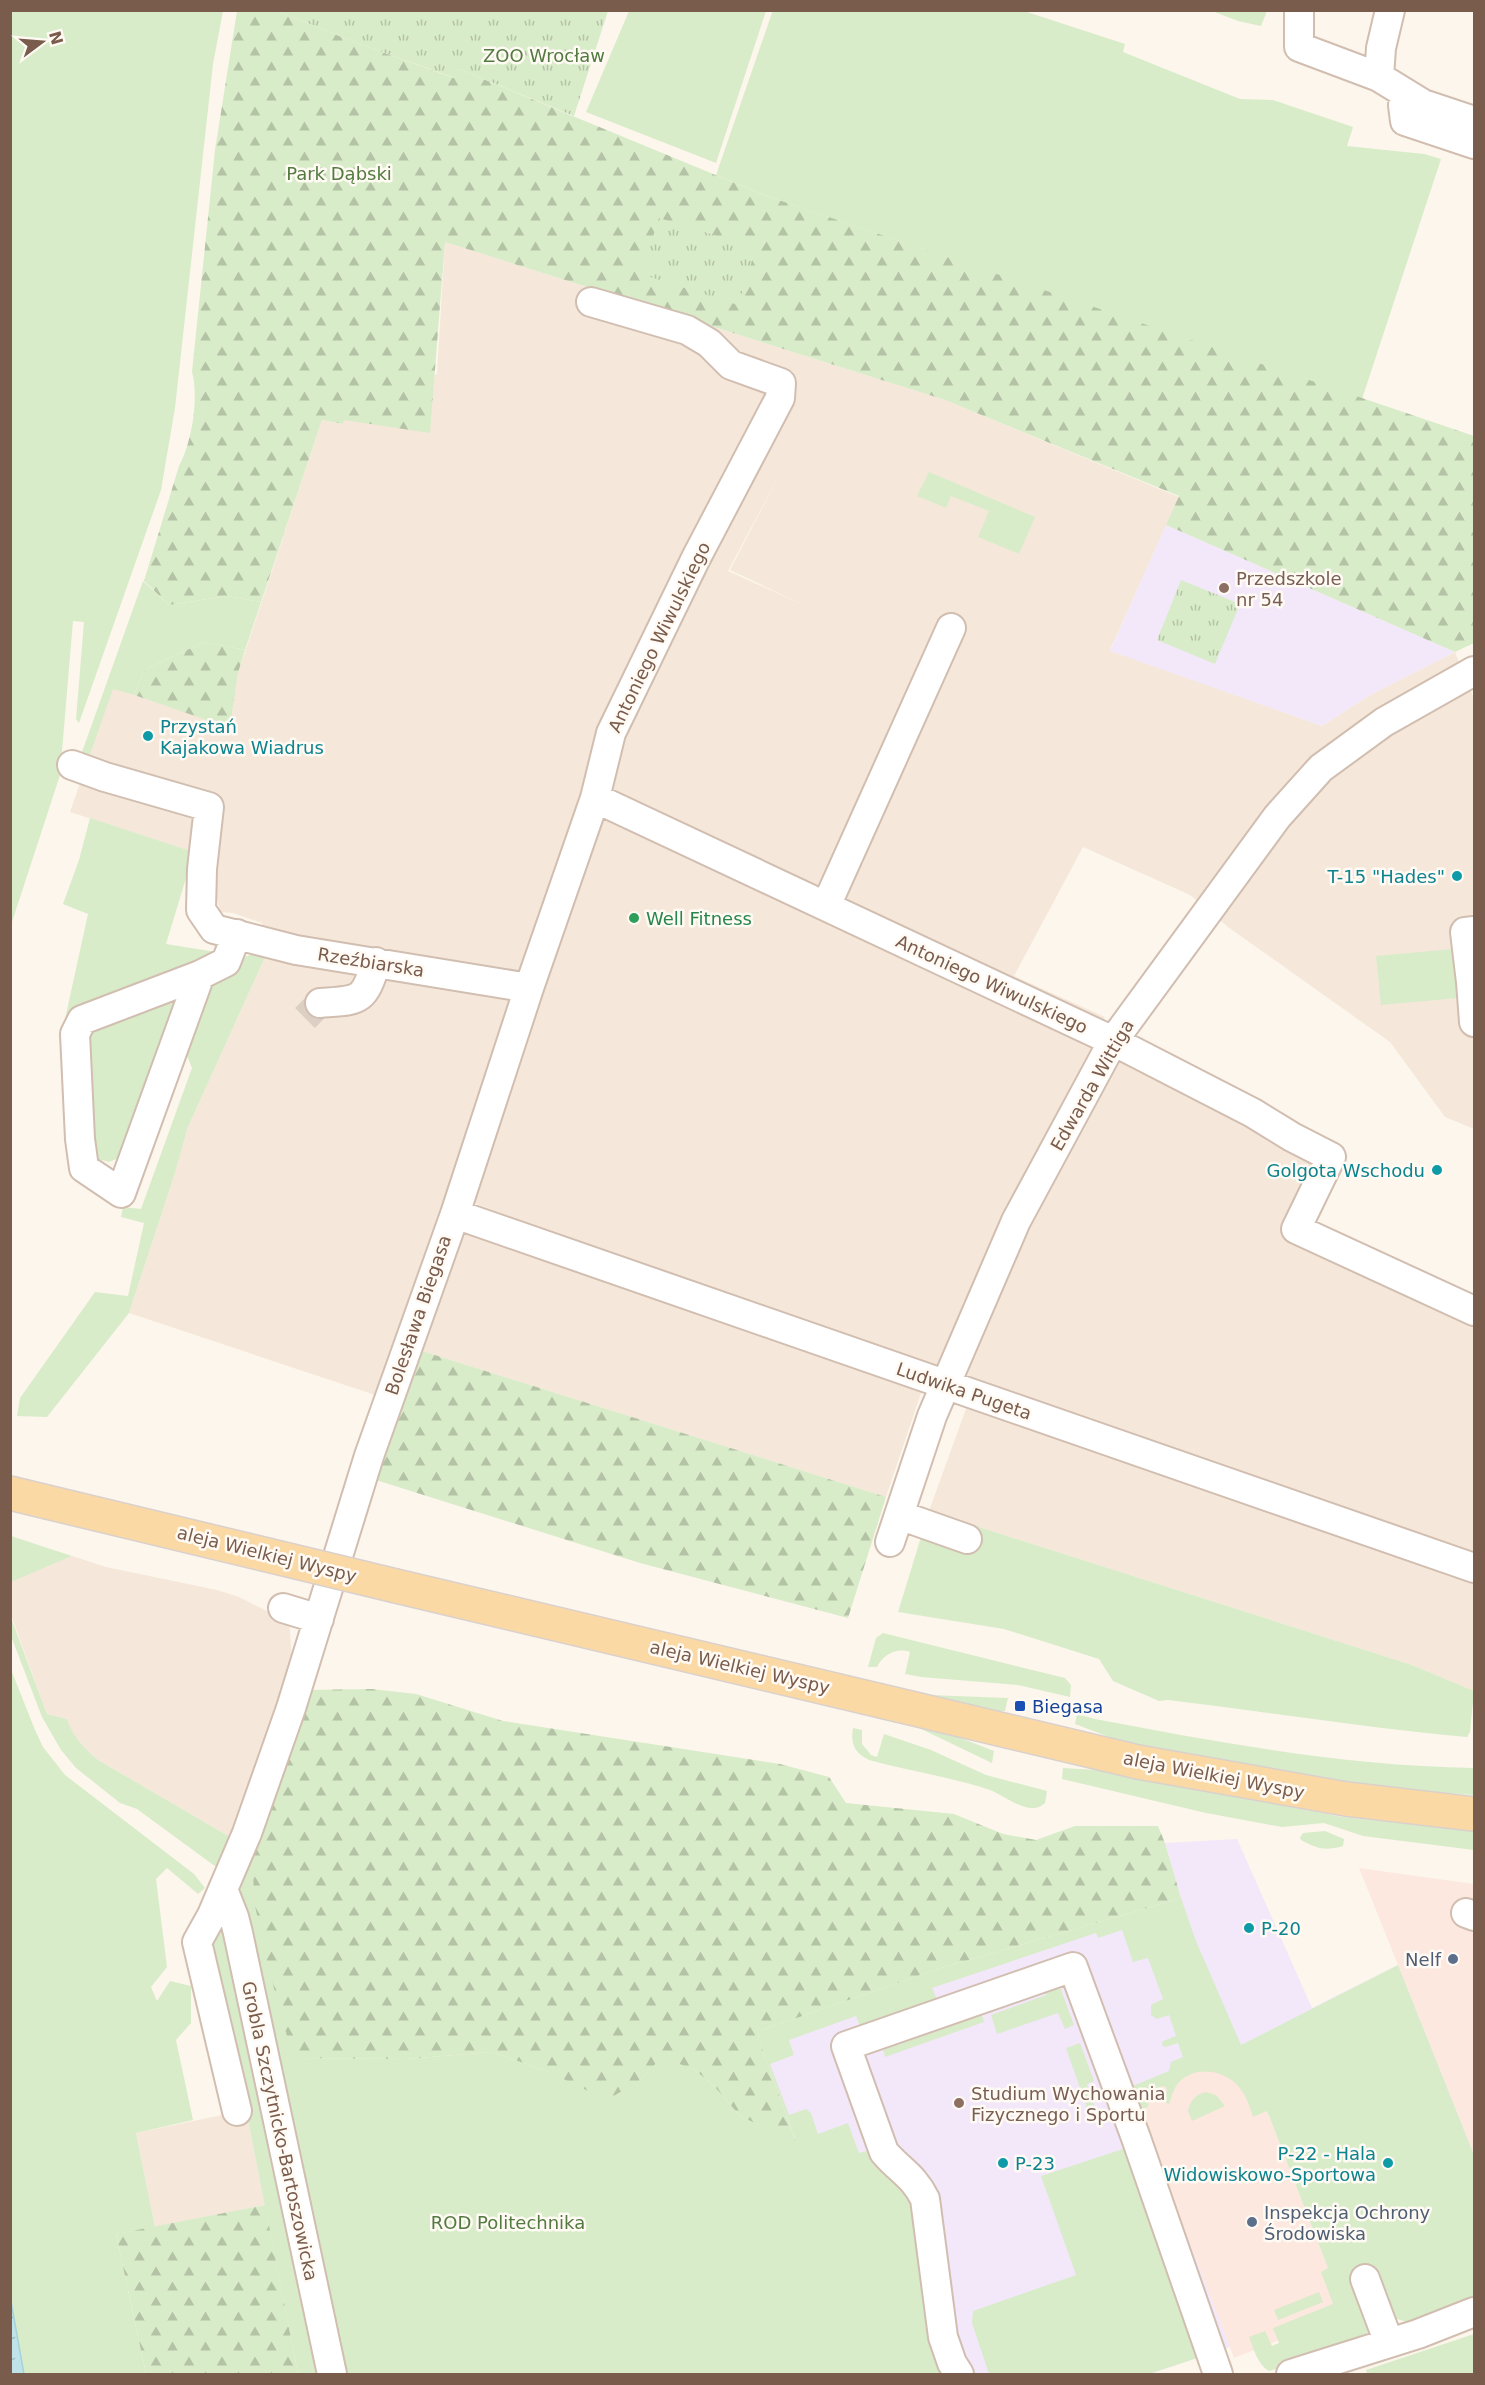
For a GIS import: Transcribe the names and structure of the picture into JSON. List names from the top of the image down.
{
  "streets": {
    "main road": ["aleja Wielkiej Wyspy"],
    "street": [
      "Antoniego Wiwulskiego",
      "Rzeźbiarska",
      "Edwarda Wittiga",
      "Bolesława Biegasa",
      "Ludwika Pugeta",
      "Grobla Szczytnicko-Bartoszowicka"
    ]
  },
  "crossings": [
    ["Antoniego Wiwulskiego", "Edwarda Wittiga"],
    ["Antoniego Wiwulskiego", "Bolesława Biegasa"],
    ["Rzeźbiarska", "Bolesława Biegasa"],
    ["Edwarda Wittiga", "Ludwika Pugeta"],
    ["Bolesława Biegasa", "Ludwika Pugeta"],
    ["Bolesława Biegasa", "Grobla Szczytnicko-Bartoszowicka"]
  ],
  "parks": ["ZOO Wrocław", "Park Dąbski", "ROD Politechnika"],
  "places": {
    "other": [
      "Przedszkole nr 54",
      "Przystań Kajakowa Wiadrus",
      "T-15 \"Hades\"",
      "Well Fitness",
      "Golgota Wschodu",
      "P-20",
      "Nelf",
      "Studium Wychowania Fizycznego i Sportu",
      "P-23",
      "P-22 - Hala Widowiskowo-Sportowa",
      "Inspekcja Ochrony Środowiska"
    ],
    "transit": ["Biegasa"]
  },
  "north": "right"
}
